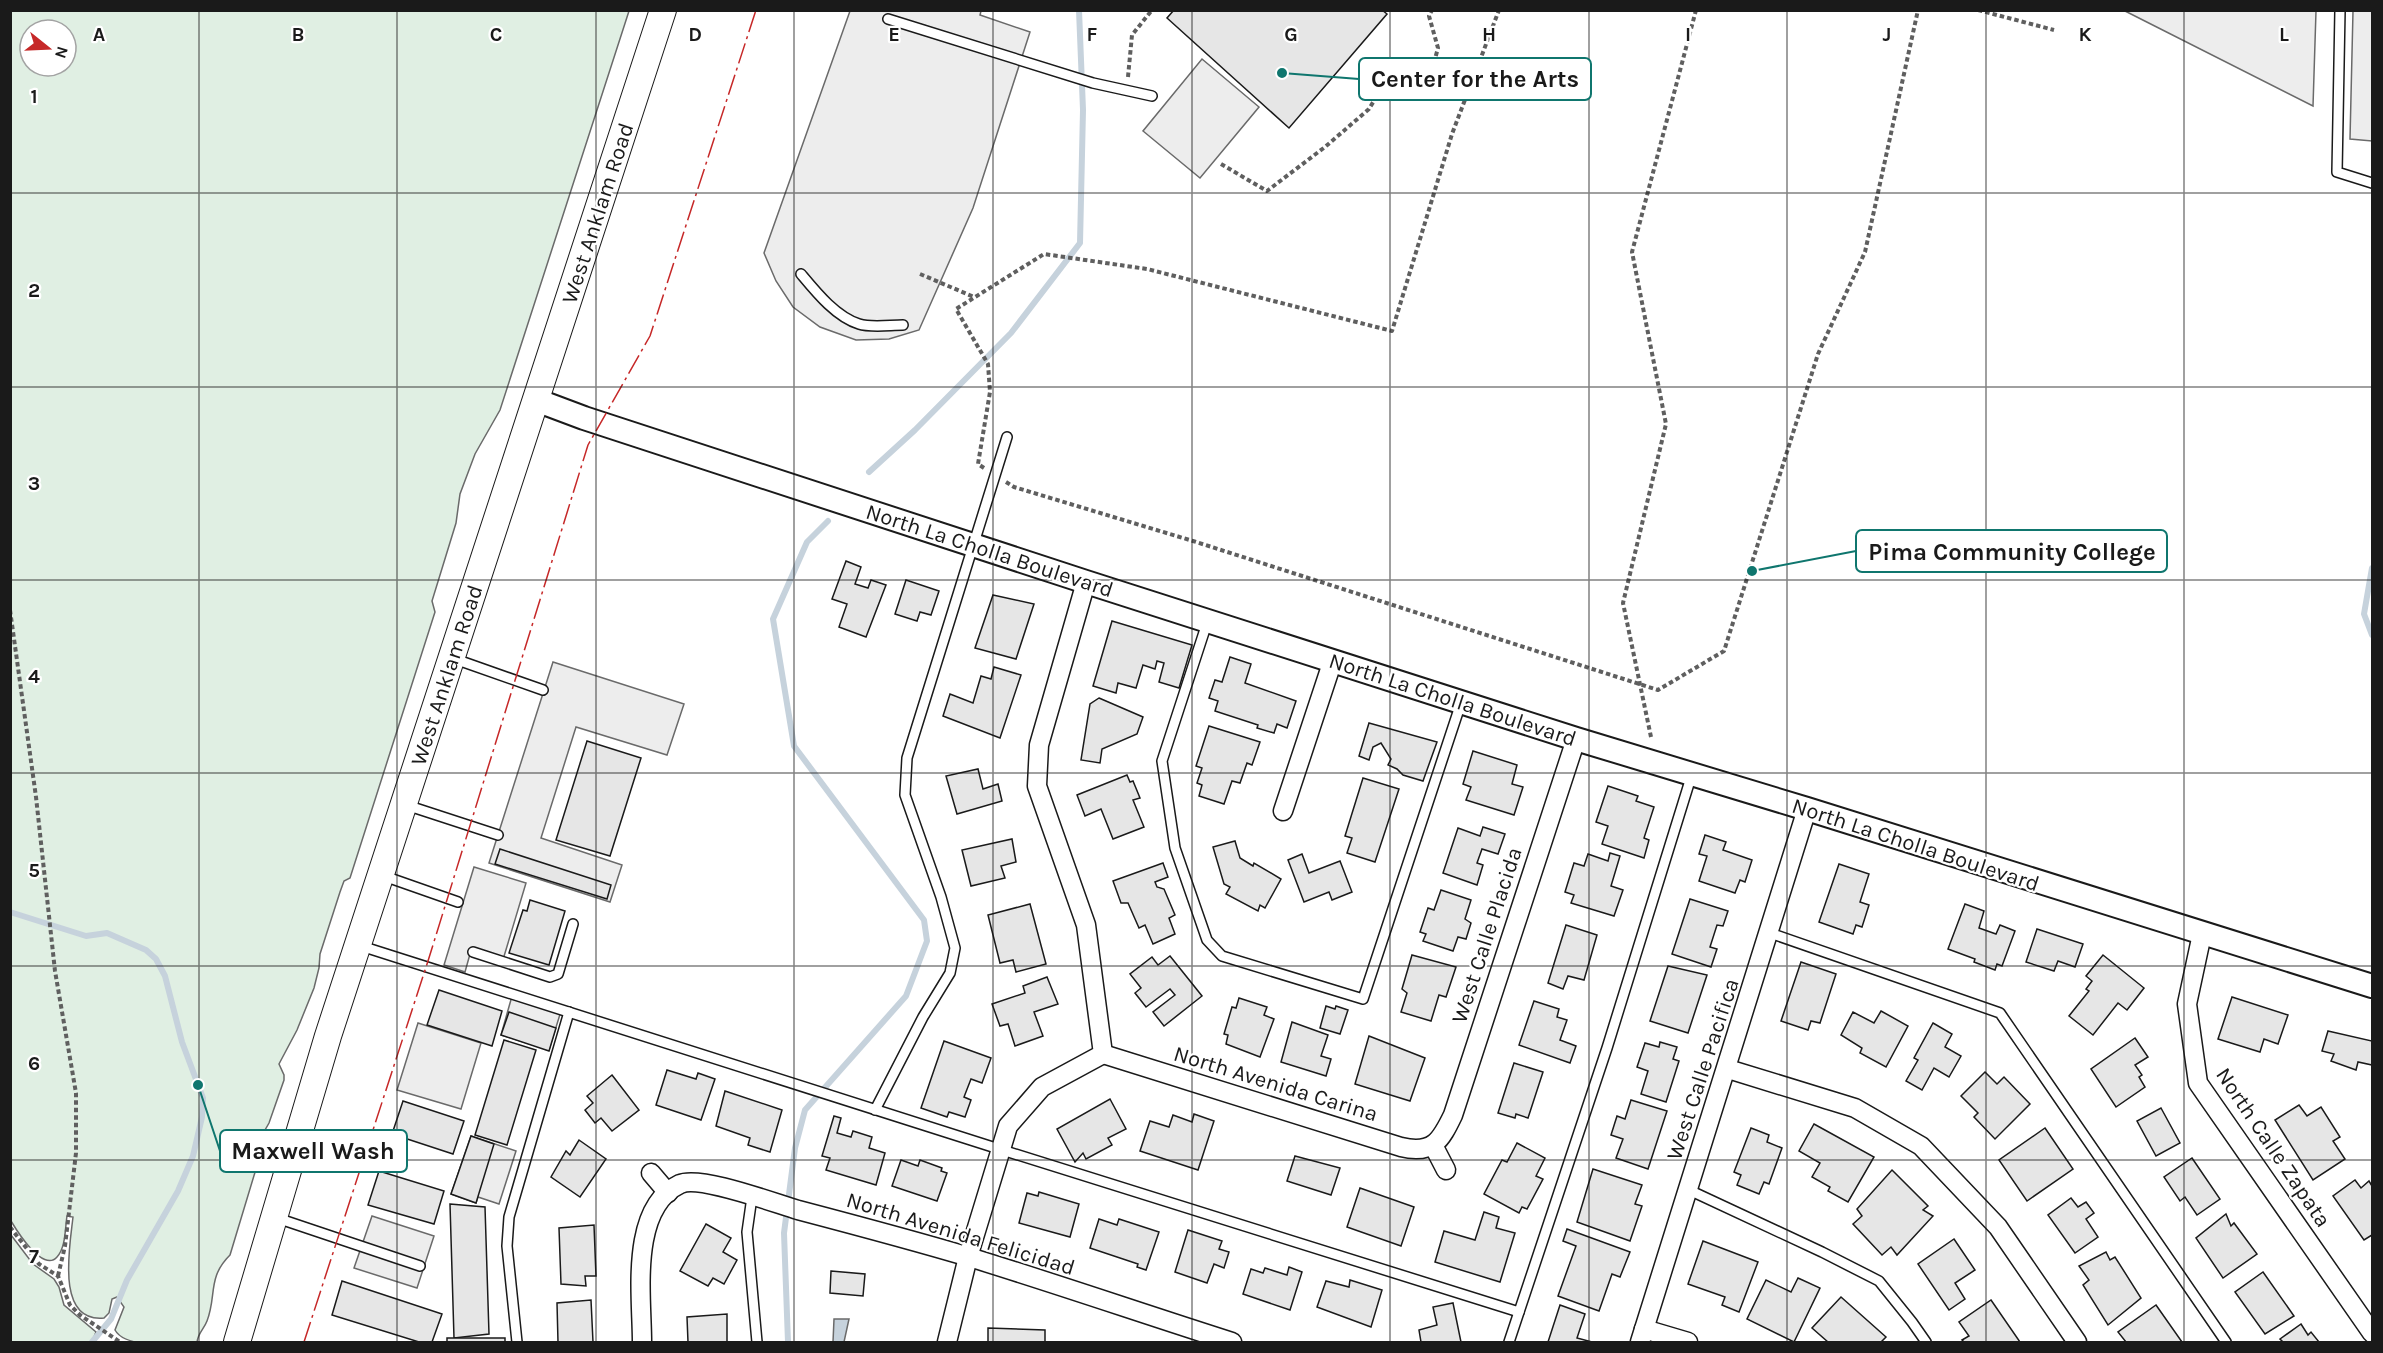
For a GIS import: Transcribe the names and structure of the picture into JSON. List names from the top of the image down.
{
  "streets": {
    "main road": ["West Anklam Road"],
    "street": [
      "North La Cholla Boulevard",
      "West Calle Placida",
      "West Calle Pacifica",
      "North Avenida Carina",
      "North Calle Zapata",
      "North Avenida Felicidad"
    ]
  },
  "crossings": [
    ["West Anklam Road", "North La Cholla Boulevard"],
    ["North La Cholla Boulevard", "West Calle Placida"],
    ["North La Cholla Boulevard", "West Calle Pacifica"],
    ["North La Cholla Boulevard", "North Calle Zapata"],
    ["West Calle Placida", "North Avenida Carina"]
  ],
  "places": ["Center for the Arts", "Pima Community College", "Maxwell Wash"],
  "north": "right",
  "grid": {
    "columns": [
      "A",
      "B",
      "C",
      "D",
      "E",
      "F",
      "G",
      "H",
      "I",
      "J",
      "K",
      "L"
    ],
    "rows": [
      "1",
      "2",
      "3",
      "4",
      "5",
      "6",
      "7"
    ]
  }
}
